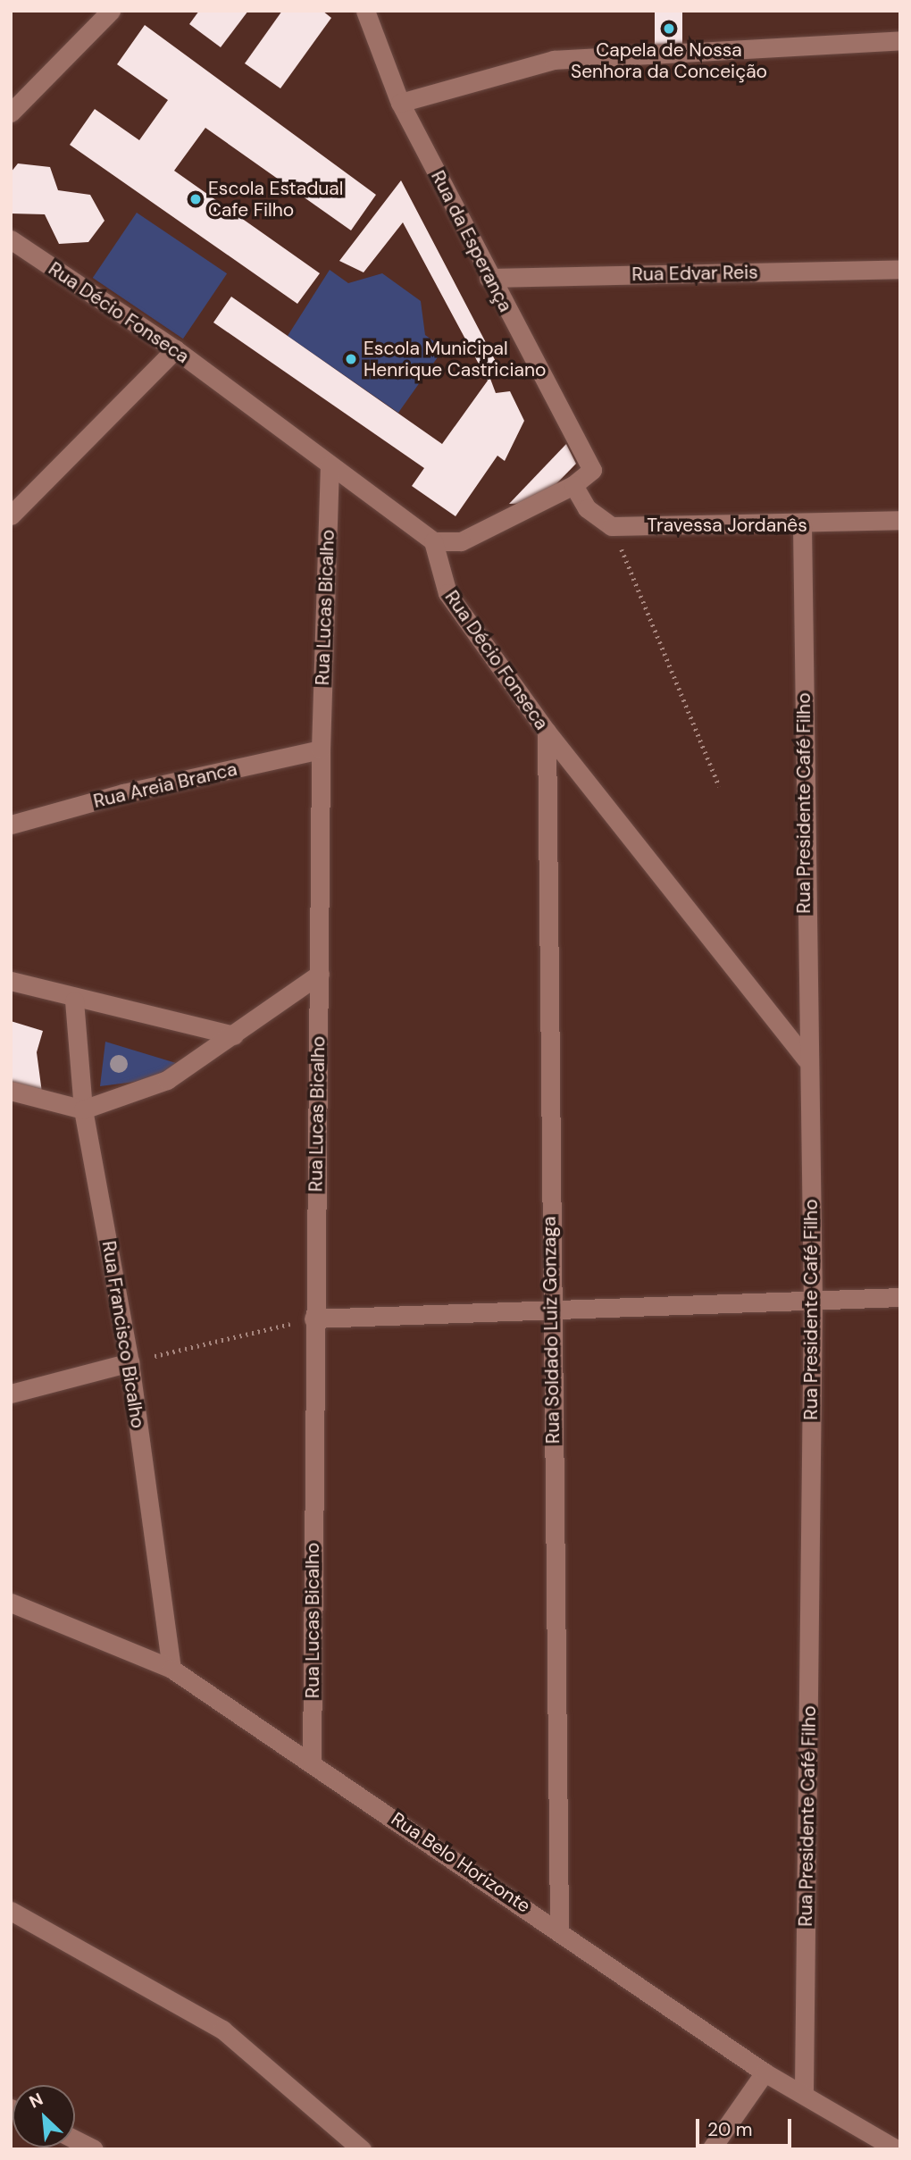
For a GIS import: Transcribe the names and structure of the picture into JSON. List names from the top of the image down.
{
  "streets": {
    "street": [
      "Rua da Esperança",
      "Rua Edvar Reis",
      "Rua Décio Fonseca",
      "Travessa Jordanês",
      "Rua Lucas Bicalho",
      "Rua Areia Branca",
      "Rua Presidente Café Filho",
      "Rua Soldado Luiz Gonzaga",
      "Rua Francisco Bicalho",
      "Rua Belo Horizonte"
    ]
  },
  "crossings": [
    ["Rua da Esperança", "Rua Edvar Reis"],
    ["Rua Décio Fonseca", "Rua Lucas Bicalho"],
    ["Rua Décio Fonseca", "Rua Presidente Café Filho"],
    ["Rua Décio Fonseca", "Rua Soldado Luiz Gonzaga"],
    ["Travessa Jordanês", "Rua Presidente Café Filho"],
    ["Rua Lucas Bicalho", "Rua Areia Branca"],
    ["Rua Lucas Bicalho", "Rua Belo Horizonte"],
    ["Rua Presidente Café Filho", "Rua Belo Horizonte"],
    ["Rua Soldado Luiz Gonzaga", "Rua Belo Horizonte"],
    ["Rua Francisco Bicalho", "Rua Belo Horizonte"]
  ],
  "places": ["Capela de Nossa Senhora da Conceição", "Escola Estadual Cafe Filho", "Escola Municipal Henrique Castriciano"],
  "scale_bar": "20 m",
  "north": "top left"
}
